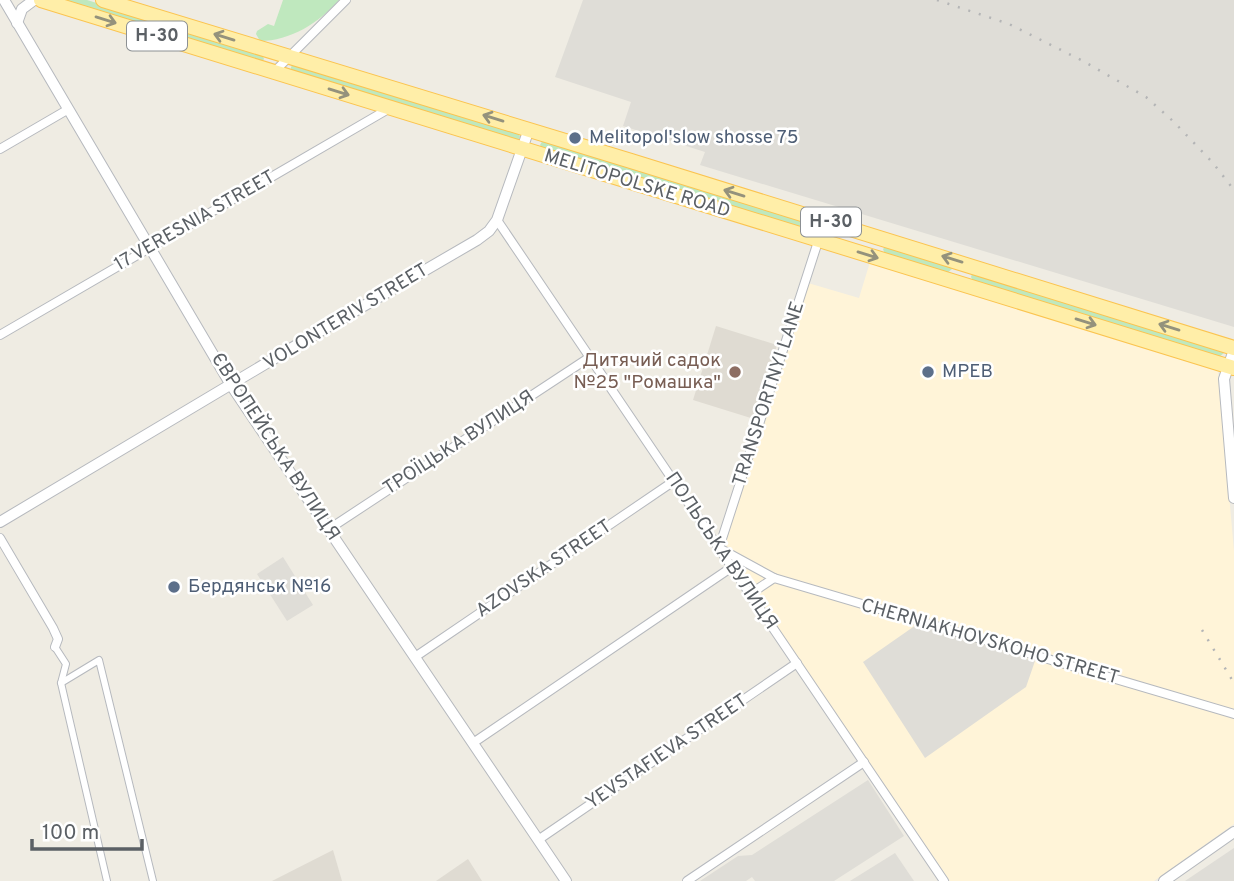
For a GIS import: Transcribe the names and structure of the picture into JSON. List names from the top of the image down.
{
  "streets": {
    "main road": ["Н-30", "MELITOPOLSKE ROAD"],
    "street": [
      "17 VERESNIA STREET",
      "VOLONTERIV STREET",
      "TRANSPORTNYI LANE",
      "ТРОЇЦЬКА ВУЛИЦЯ",
      "ЄВРОПЕЙСЬКА ВУЛИЦЯ",
      "ПОЛЬСЬКА ВУЛИЦЯ",
      "AZOVSKA STREET",
      "CHERNIAKHOVSKOHO STREET",
      "YEVSTAFIEVA STREET"
    ]
  },
  "crossings": [
    ["MELITOPOLSKE ROAD", "17 VERESNIA STREET"],
    ["MELITOPOLSKE ROAD", "VOLONTERIV STREET"],
    ["MELITOPOLSKE ROAD", "TRANSPORTNYI LANE"],
    ["17 VERESNIA STREET", "ЄВРОПЕЙСЬКА ВУЛИЦЯ"],
    ["VOLONTERIV STREET", "ЄВРОПЕЙСЬКА ВУЛИЦЯ"],
    ["VOLONTERIV STREET", "ПОЛЬСЬКА ВУЛИЦЯ"],
    ["TRANSPORTNYI LANE", "ПОЛЬСЬКА ВУЛИЦЯ"],
    ["TRANSPORTNYI LANE", "CHERNIAKHOVSKOHO STREET"],
    ["ТРОЇЦЬКА ВУЛИЦЯ", "ЄВРОПЕЙСЬКА ВУЛИЦЯ"],
    ["ТРОЇЦЬКА ВУЛИЦЯ", "ПОЛЬСЬКА ВУЛИЦЯ"],
    ["ЄВРОПЕЙСЬКА ВУЛИЦЯ", "AZOVSKA STREET"],
    ["ЄВРОПЕЙСЬКА ВУЛИЦЯ", "YEVSTAFIEVA STREET"],
    ["ПОЛЬСЬКА ВУЛИЦЯ", "AZOVSKA STREET"],
    ["ПОЛЬСЬКА ВУЛИЦЯ", "CHERNIAKHOVSKOHO STREET"],
    ["ПОЛЬСЬКА ВУЛИЦЯ", "YEVSTAFIEVA STREET"]
  ],
  "places": [
    "Melitopol'slow shosse 75",
    "Дитячий садок №25 \"Ромашка\"",
    "МРЕВ",
    "Бердянськ №16"
  ],
  "scale_bar": "100 m"
}
